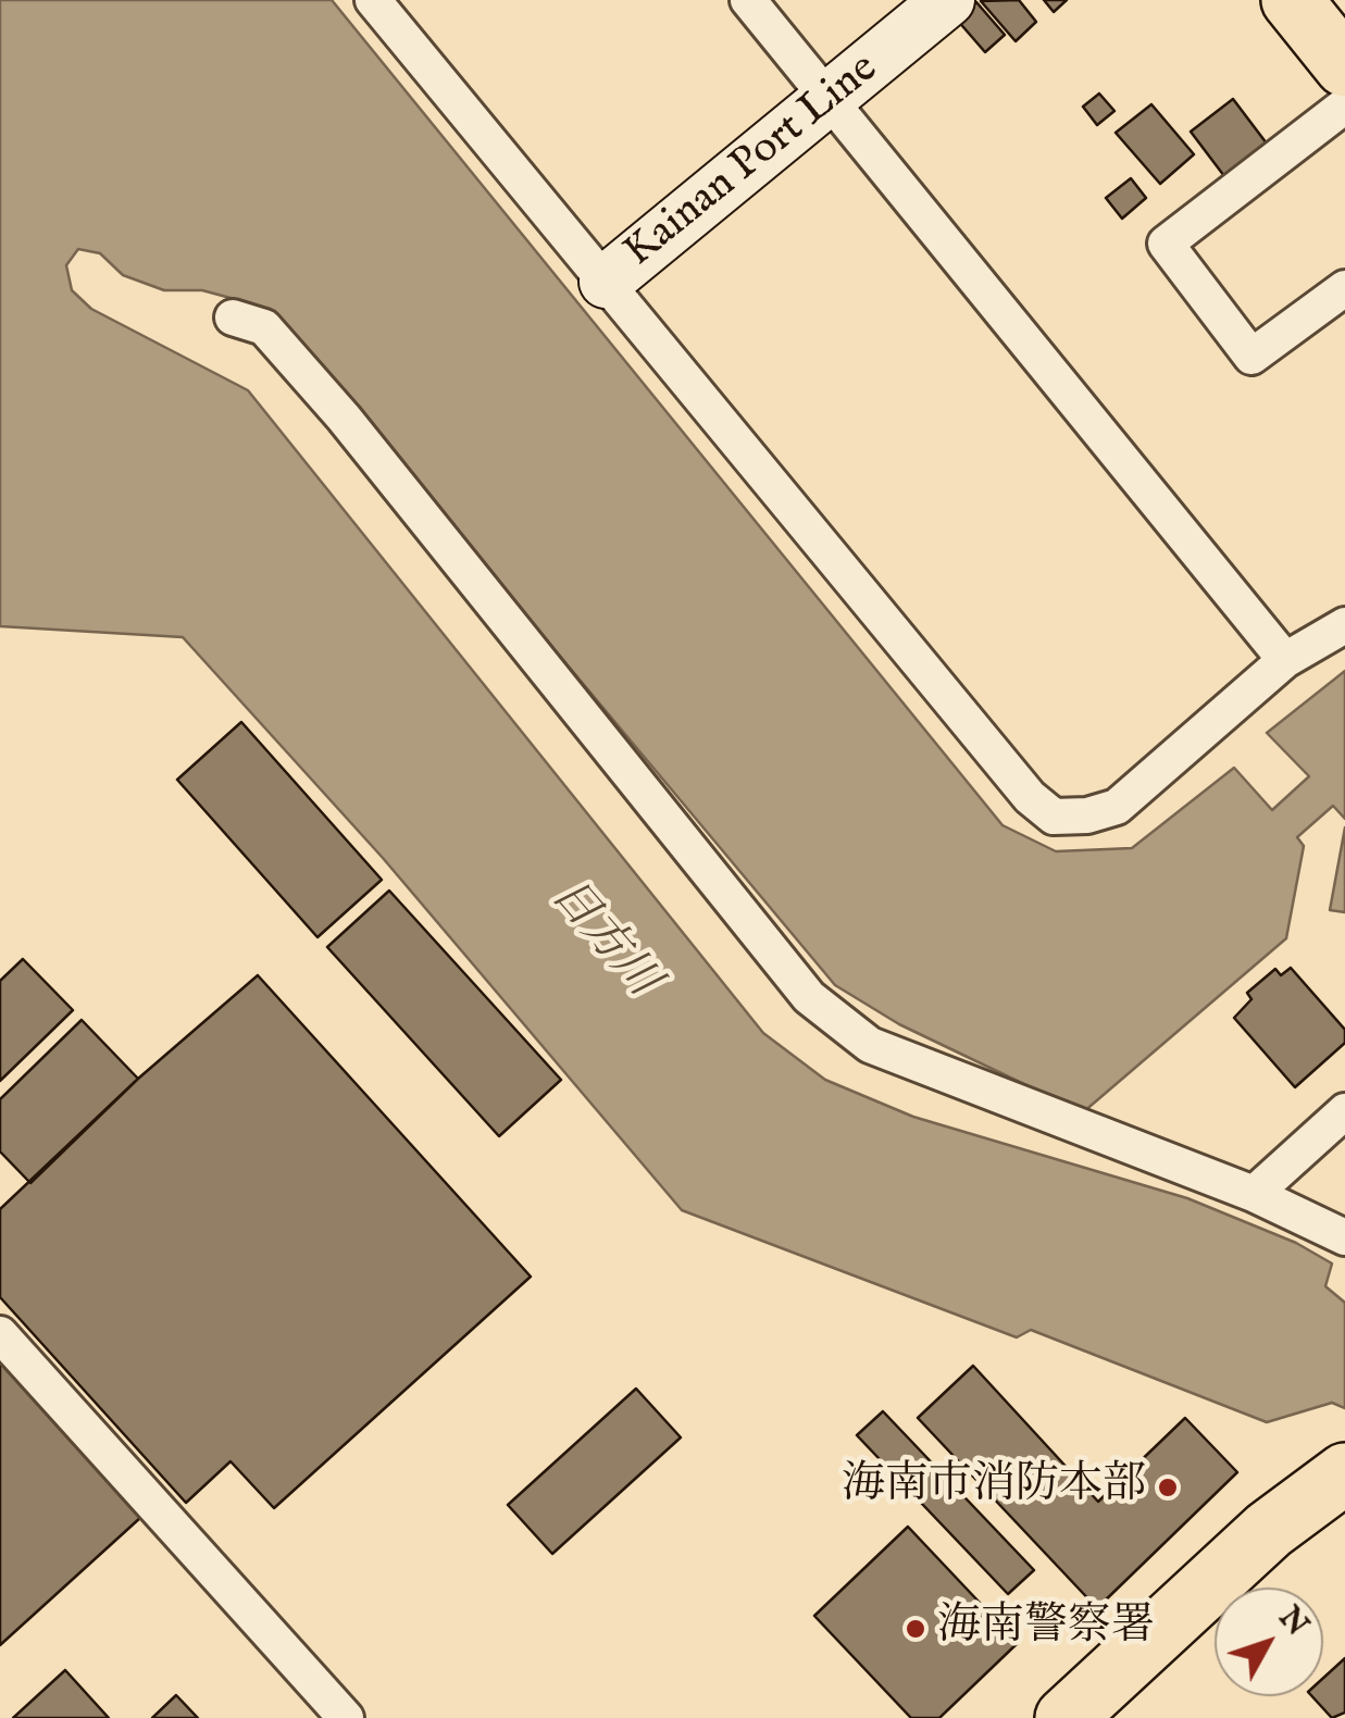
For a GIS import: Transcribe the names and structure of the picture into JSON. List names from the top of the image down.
{
  "streets": {
    "main road": ["Kainan Port Line"]
  },
  "water": ["日方川"],
  "places": ["海南市消防本部", "海南警察署"],
  "north": "top right"
}
